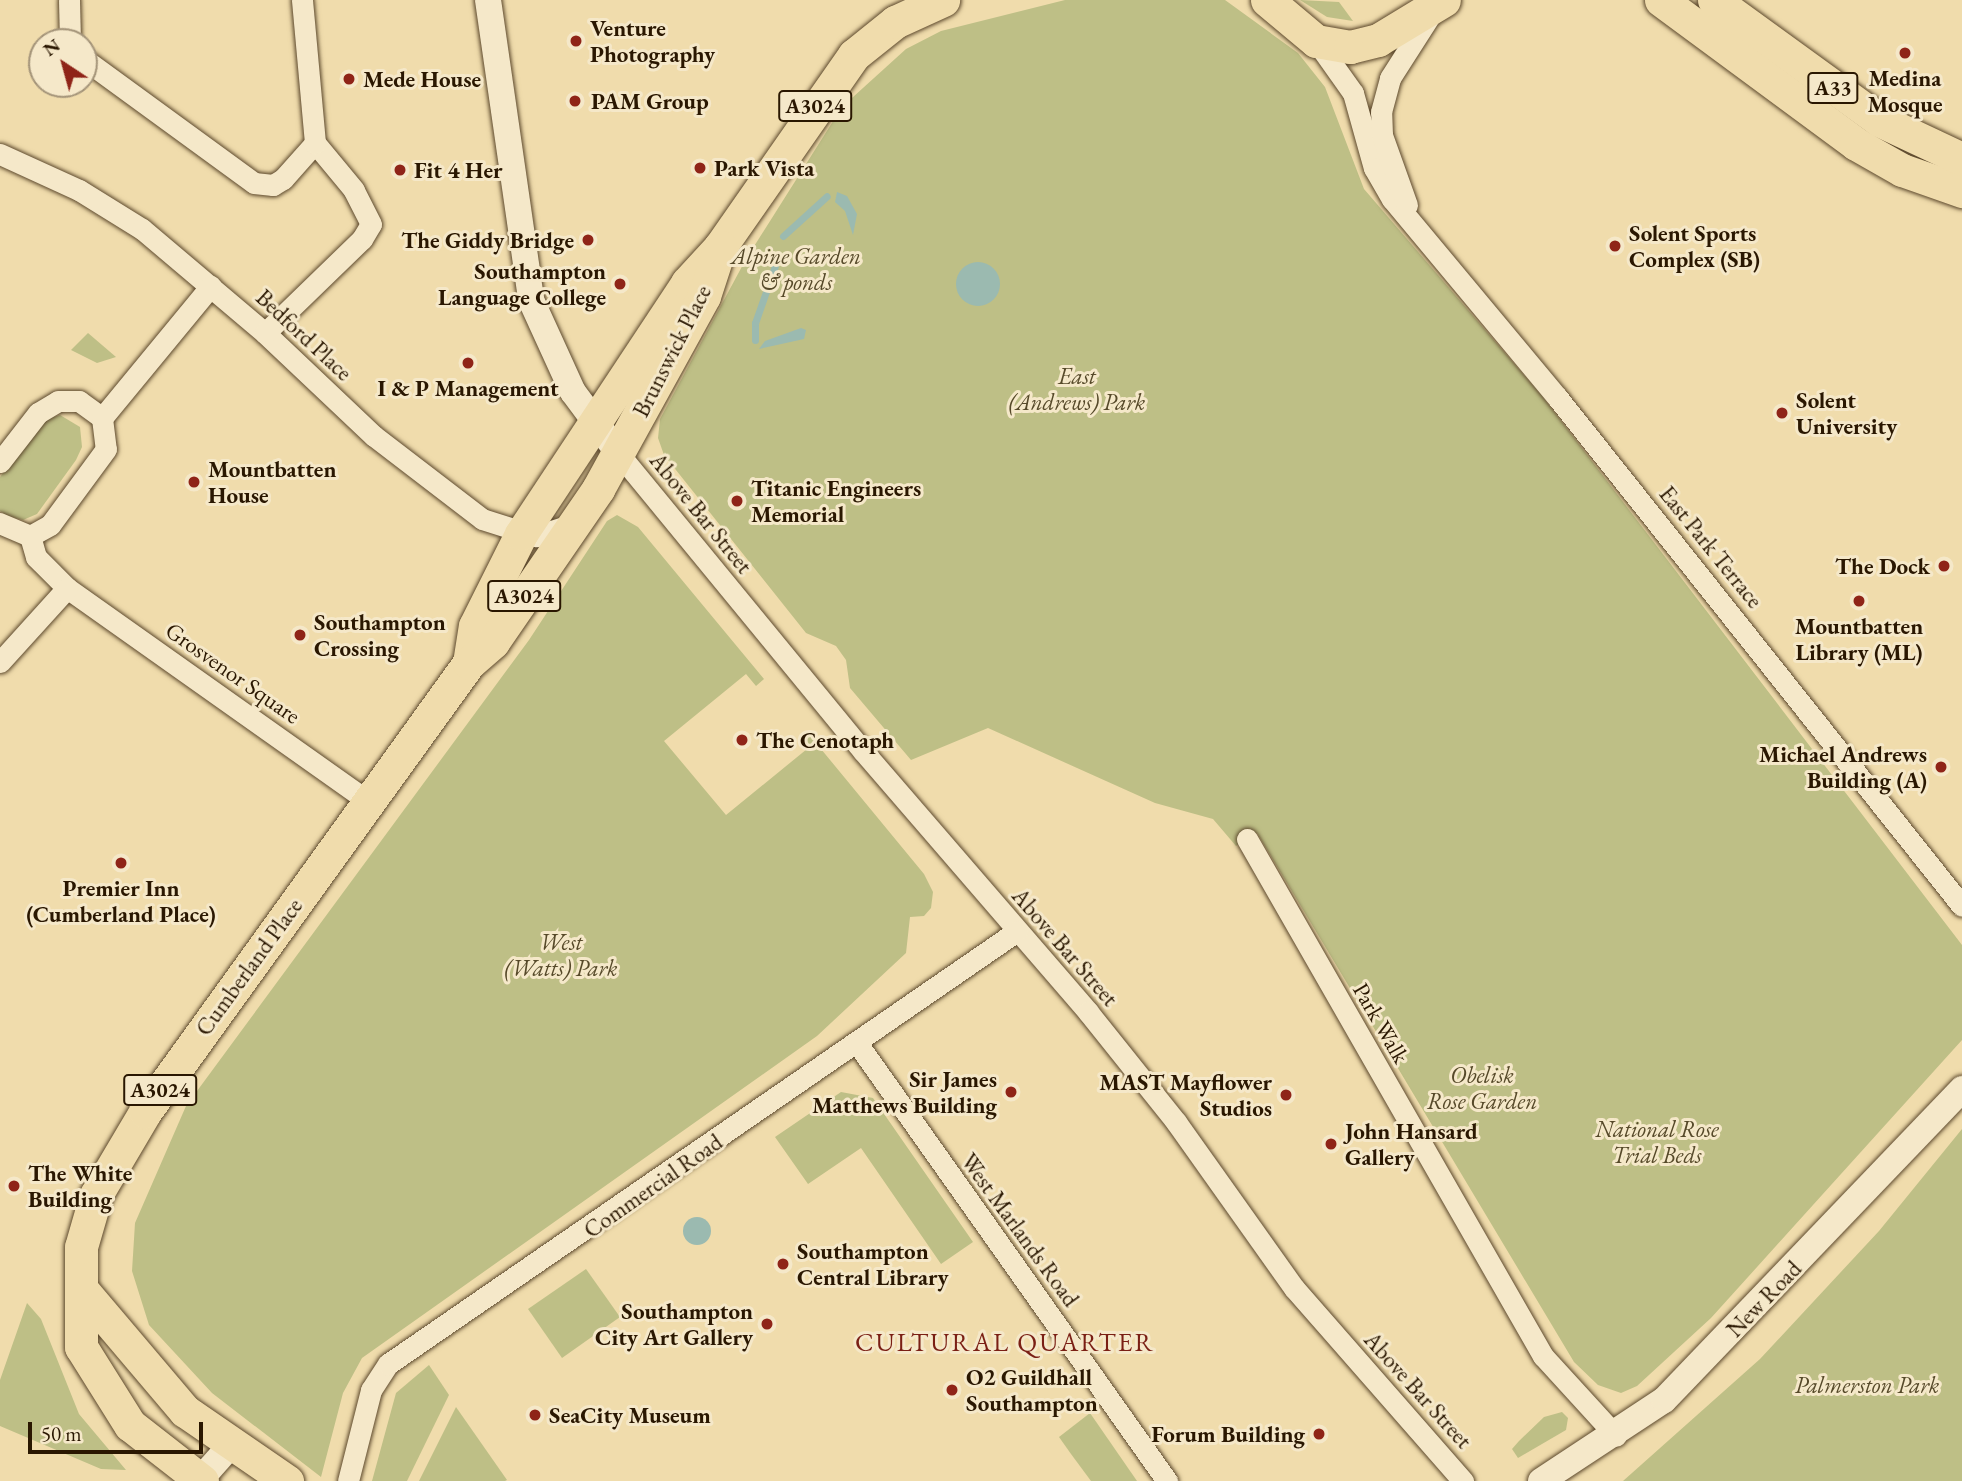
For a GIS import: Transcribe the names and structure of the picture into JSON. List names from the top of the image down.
{
  "streets": {
    "main road": [
      "A33",
      "A3024",
      "Brunswick Place",
      "Cumberland Place"
    ],
    "street": [
      "Bedford Place",
      "Above Bar Street",
      "East Park Terrace",
      "Grosvenor Square",
      "Park Walk",
      "Commercial Road",
      "West Marlands Road",
      "New Road"
    ]
  },
  "crossings": [
    ["Bedford Place", "Cumberland Place"],
    ["Brunswick Place", "Above Bar Street"],
    ["Brunswick Place", "Cumberland Place"],
    ["Above Bar Street", "Cumberland Place"],
    ["Above Bar Street", "Commercial Road"],
    ["Grosvenor Square", "Cumberland Place"],
    ["Park Walk", "New Road"],
    ["Commercial Road", "West Marlands Road"]
  ],
  "districts": ["CULTURAL QUARTER"],
  "parks": [
    "Alpine Garden & ponds",
    "East (Andrews) Park",
    "West (Watts) Park",
    "Obelisk Rose Garden",
    "National Rose Trial Beds",
    "Palmerston Park"
  ],
  "places": [
    "Venture Photography",
    "Medina Mosque",
    "Mede House",
    "PAM Group",
    "Park Vista",
    "Fit 4 Her",
    "The Giddy Bridge",
    "Solent Sports Complex (SB)",
    "Southampton Language College",
    "I & P Management",
    "Solent University",
    "Mountbatten House",
    "Titanic Engineers Memorial",
    "The Dock",
    "Mountbatten Library (ML)",
    "Southampton Crossing",
    "The Cenotaph",
    "Michael Andrews Building (A)",
    "Premier Inn (Cumberland Place)",
    "Sir James Matthews Building",
    "MAST Mayflower Studios",
    "John Hansard Gallery",
    "The White Building",
    "Southampton Central Library",
    "Southampton City Art Gallery",
    "O2 Guildhall Southampton",
    "SeaCity Museum",
    "Forum Building"
  ],
  "scale_bar": "50 m",
  "north": "top left"
}
